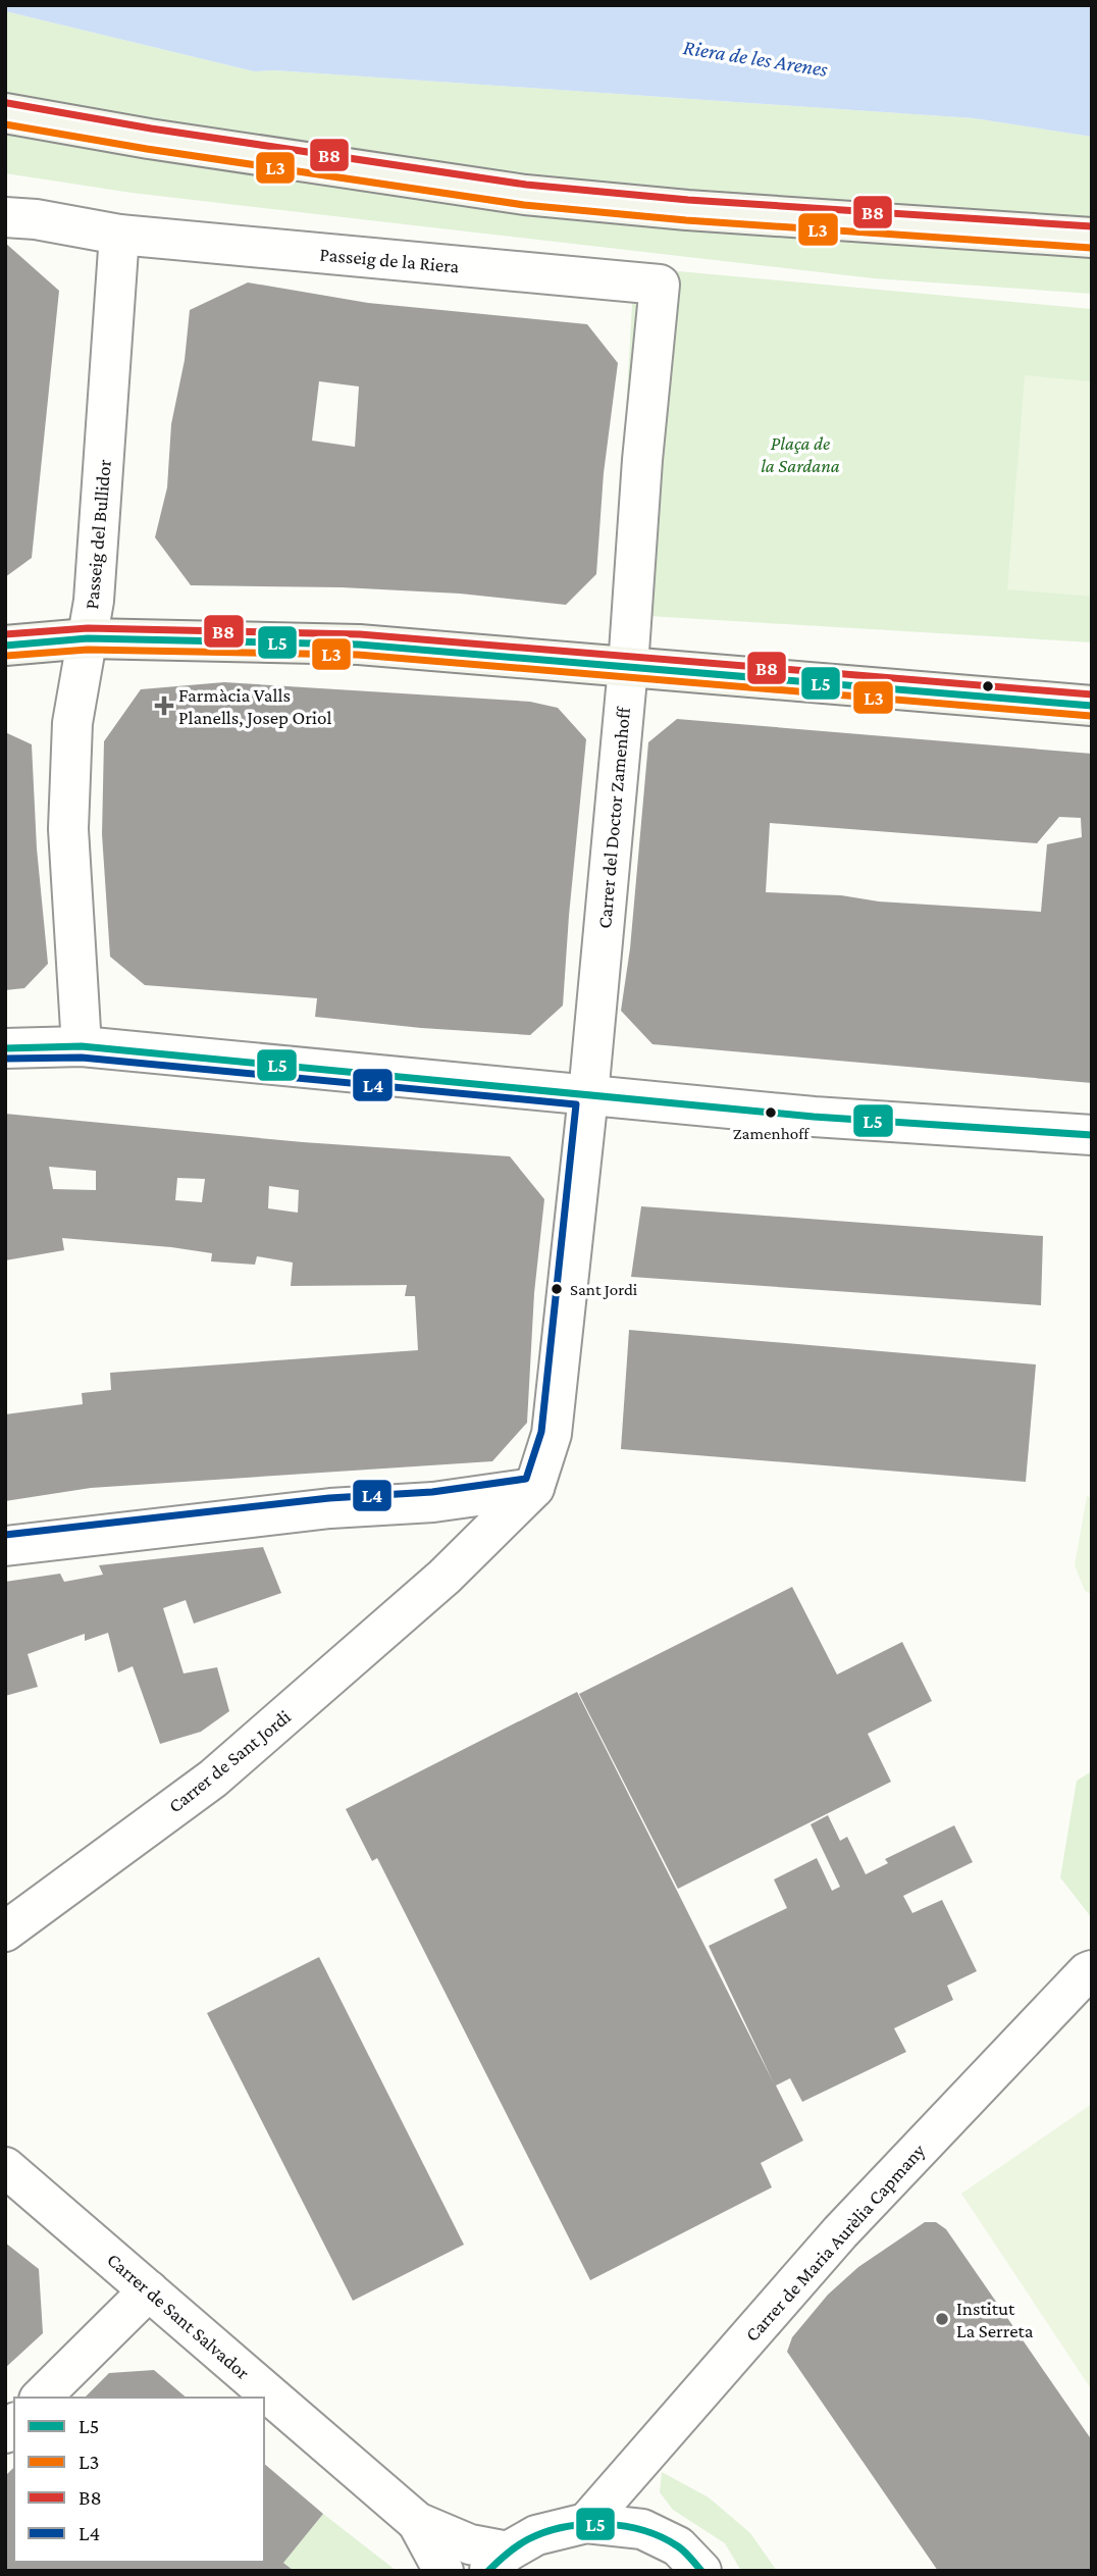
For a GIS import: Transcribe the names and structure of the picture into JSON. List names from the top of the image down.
{
  "streets": {
    "street": [
      "Passeig de la Riera",
      "Passeig del Bullidor",
      "Carrer del Doctor Zamenhoff",
      "Carrer de Sant Jordi",
      "Carrer de Maria Aurèlia Capmany",
      "Carrer de Sant Salvador"
    ]
  },
  "crossings": [
    ["Passeig de la Riera", "Passeig del Bullidor"],
    ["Passeig de la Riera", "Carrer del Doctor Zamenhoff"],
    ["Carrer del Doctor Zamenhoff", "Carrer de Sant Jordi"]
  ],
  "water": ["Riera de les Arenes"],
  "parks": ["Plaça de la Sardana"],
  "places": {
    "health": ["Farmàcia Valls Planells, Josep Oriol"],
    "other": ["Zamenhoff", "Sant Jordi", "Institut La Serreta"]
  },
  "lines": [
    "transit line B8",
    "transit line L3",
    "transit line L5",
    "transit line L4"
  ],
  "legend": [
    "L5",
    "L3",
    "B8",
    "L4"
  ]
}
